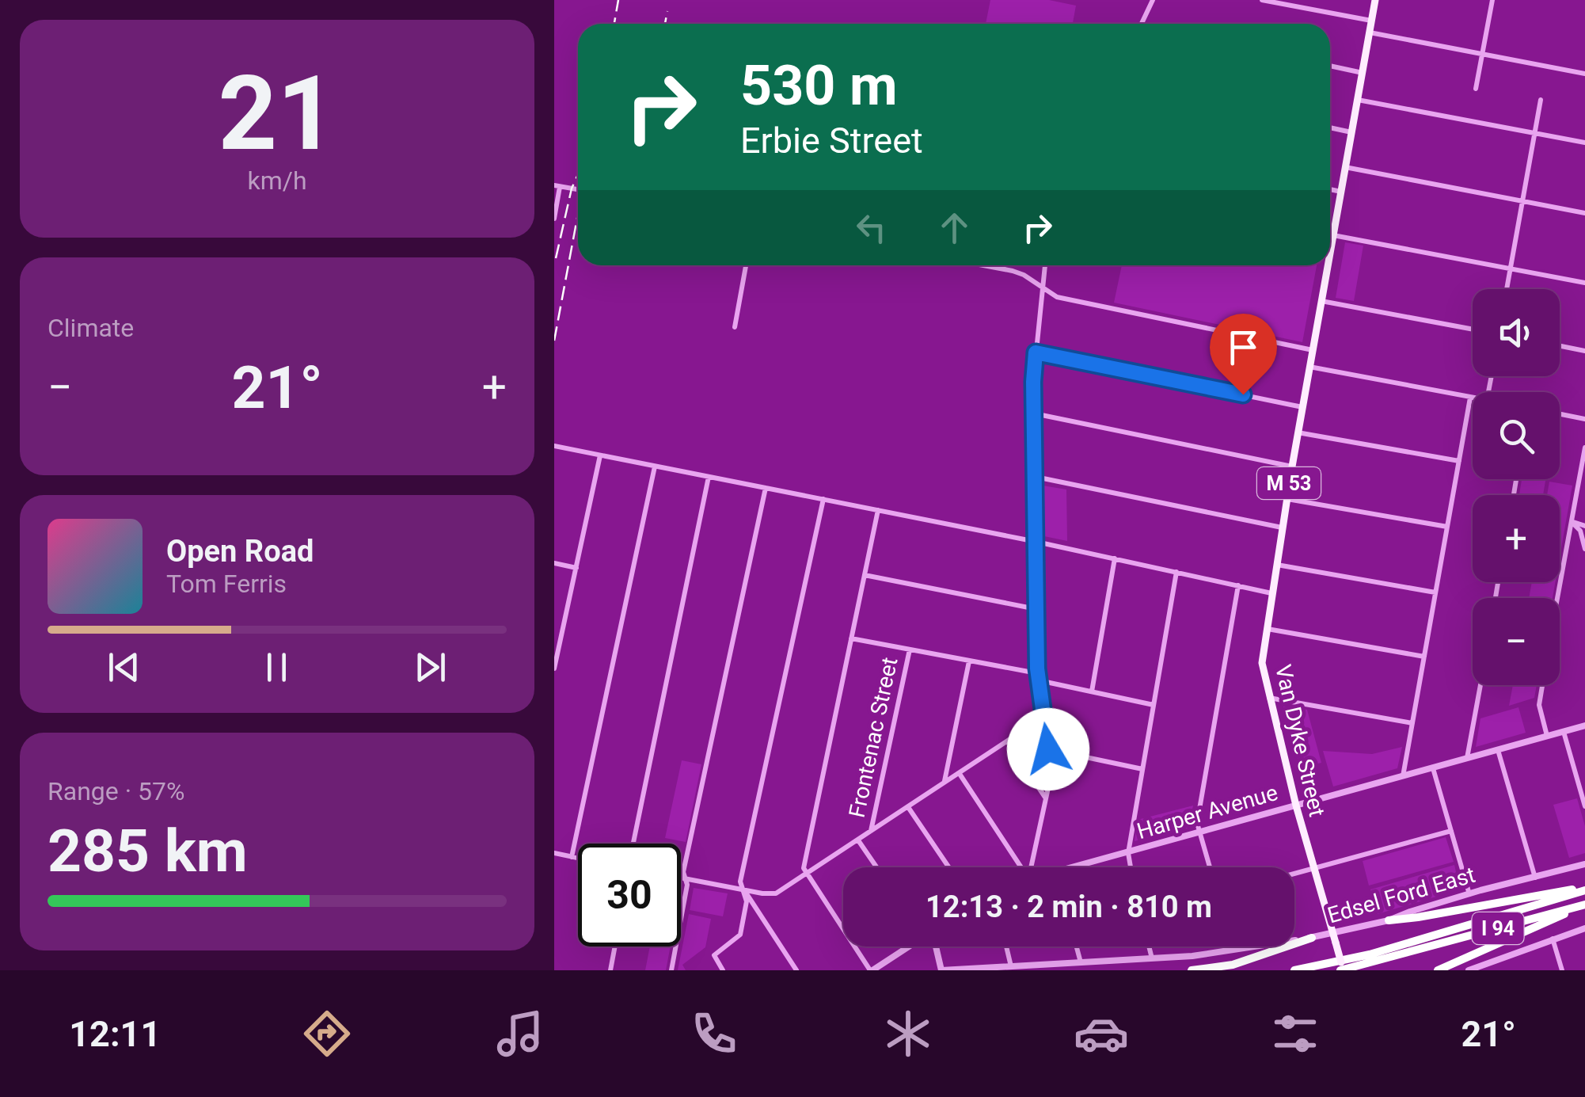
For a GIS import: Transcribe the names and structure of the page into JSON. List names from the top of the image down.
{
  "streets": {
    "highway": ["I 94"],
    "main road": ["M 53", "Van Dyke Street"],
    "street": ["Frontenac Street", "Harper Avenue", "Edsel Ford East"]
  },
  "crossings": [
    ["Van Dyke Street", "Harper Avenue"],
    ["Van Dyke Street", "Edsel Ford East"],
    ["Van Dyke Street", "I 94"]
  ],
  "page": {
    "tile": [
      ["21", "km/h"],
      "Climate",
      ["Range · 57%", "285 km"]
    ],
    "turn": ["530 m", "Erbie Street"],
    "map_buttons": ["+", "−"],
    "heat": ["−", "21°", "+"],
    "song": ["Open Road", "Tom Ferris"],
    "limit": "30",
    "trip": "12:13 · 2 min · 810 m",
    "tabs": ["12:11", "21°"]
  }
}
